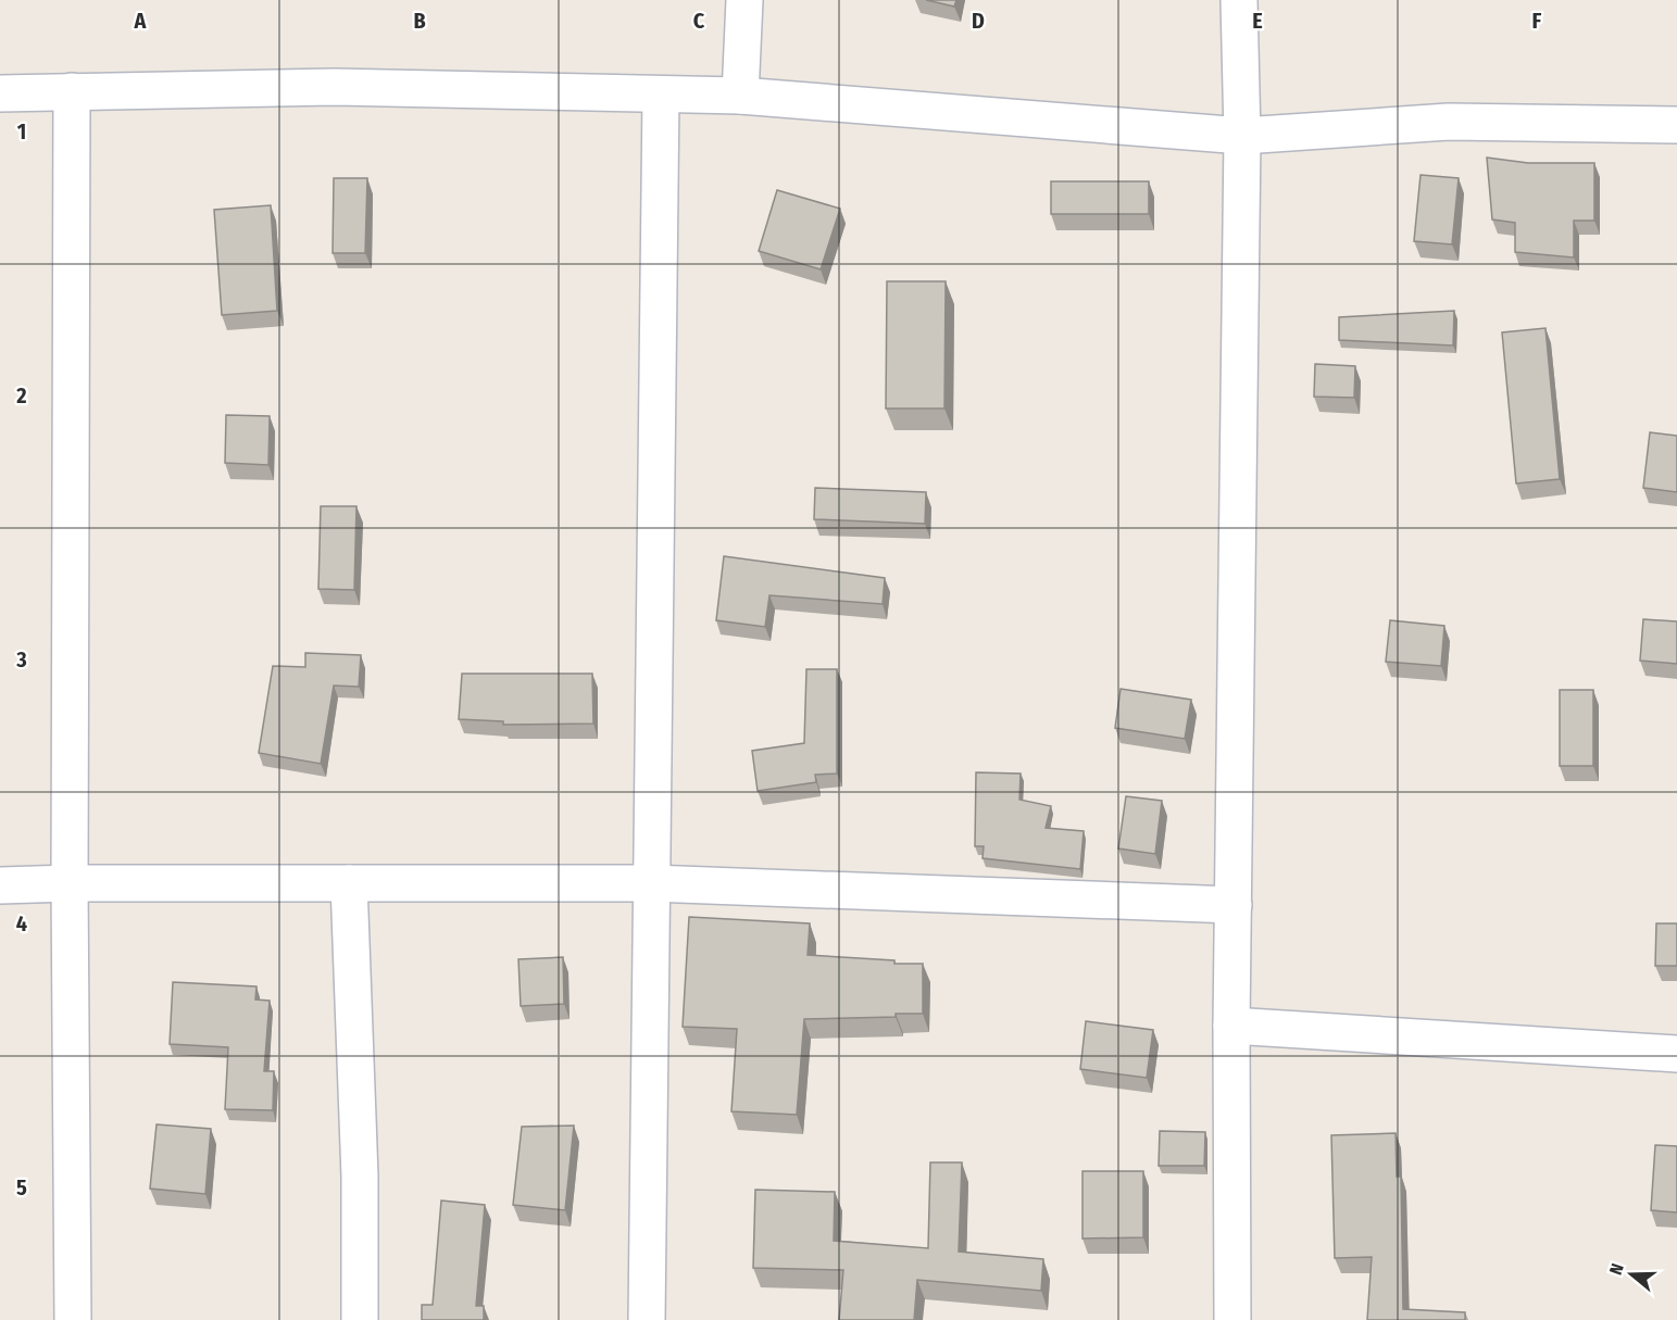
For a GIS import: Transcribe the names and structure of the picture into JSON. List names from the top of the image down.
{
  "north": "left",
  "grid": {
    "columns": [
      "A",
      "B",
      "C",
      "D",
      "E",
      "F"
    ],
    "rows": [
      "1",
      "2",
      "3",
      "4",
      "5"
    ]
  }
}
